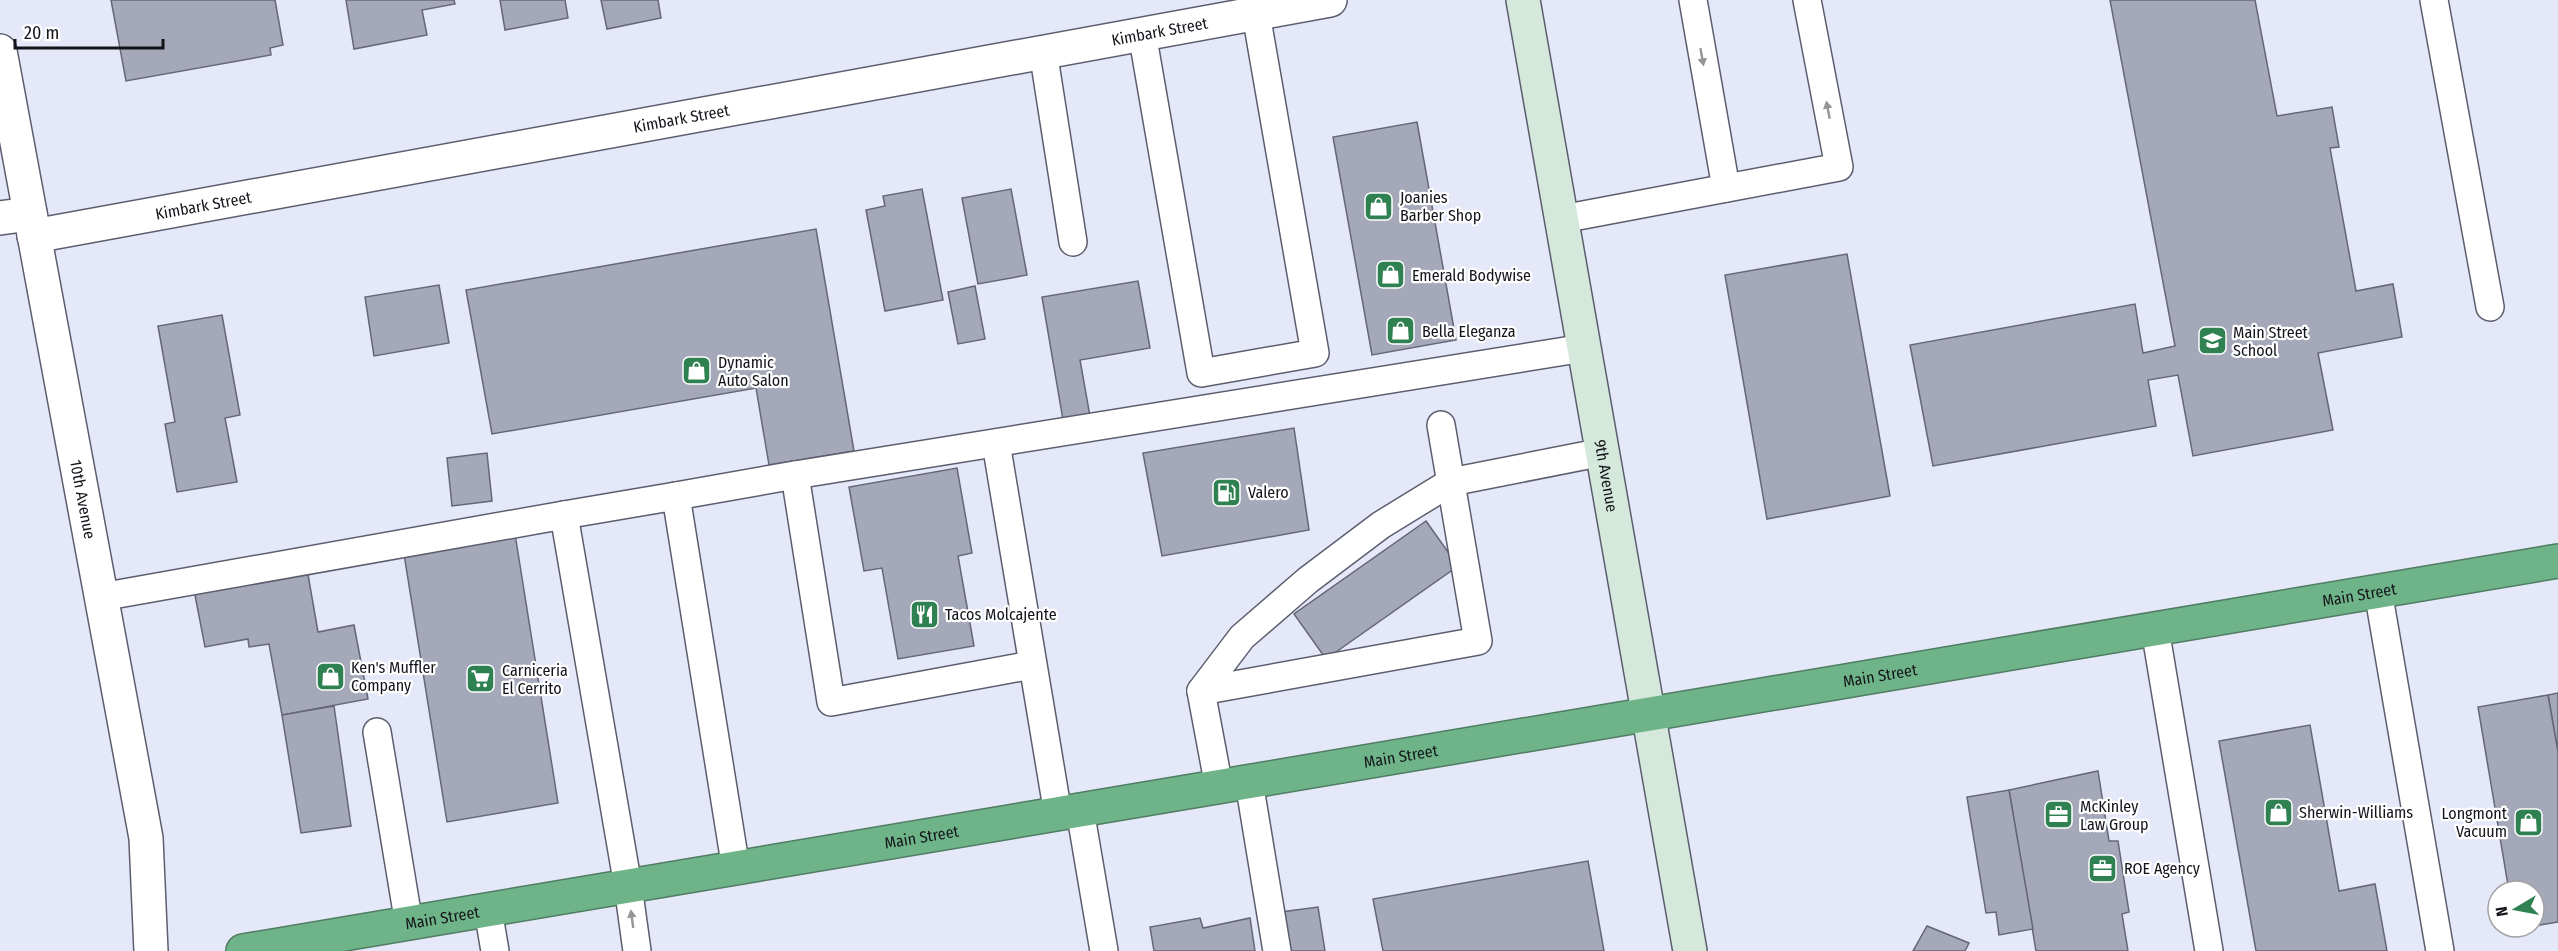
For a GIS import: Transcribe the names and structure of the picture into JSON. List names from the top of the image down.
{
  "streets": {
    "highway": ["Main Street"],
    "main road": ["9th Avenue"],
    "street": ["Kimbark Street", "10th Avenue"]
  },
  "crossings": [
    ["Kimbark Street", "10th Avenue"],
    ["9th Avenue", "Main Street"]
  ],
  "places": {
    "shop": [
      "Joanies Barber Shop",
      "Emerald Bodywise",
      "Bella Eleganza",
      "Dynamic Auto Salon",
      "Ken's Muffler Company",
      "Sherwin-Williams",
      "Longmont Vacuum"
    ],
    "school or university": ["Main Street School"],
    "fuel station": ["Valero"],
    "restaurant": ["Tacos Molcajente"],
    "supermarket": ["Carniceria El Cerrito"],
    "office": ["McKinley Law Group", "ROE Agency"]
  },
  "scale_bar": "20 m",
  "north": "left"
}
